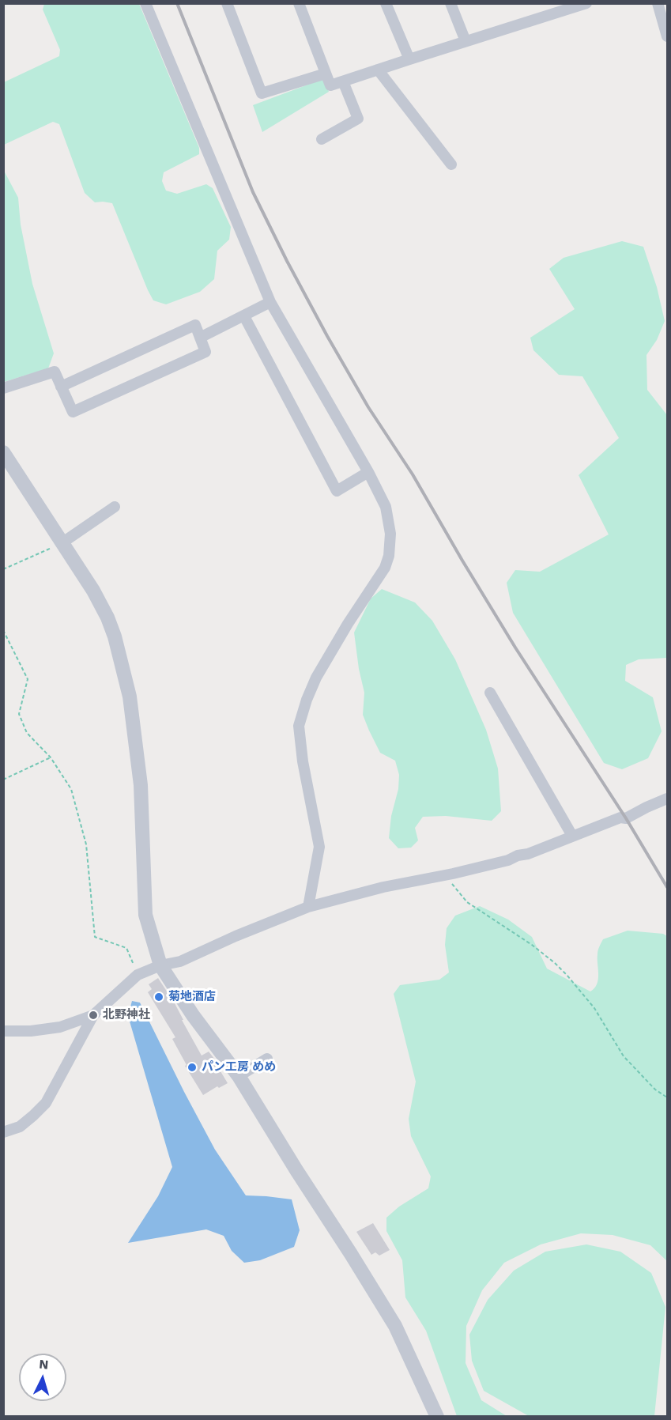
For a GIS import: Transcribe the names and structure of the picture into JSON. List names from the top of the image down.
{
  "places": ["菊地酒店", "北野神社", "パン工房 めめ"],
  "north": "top"
}
